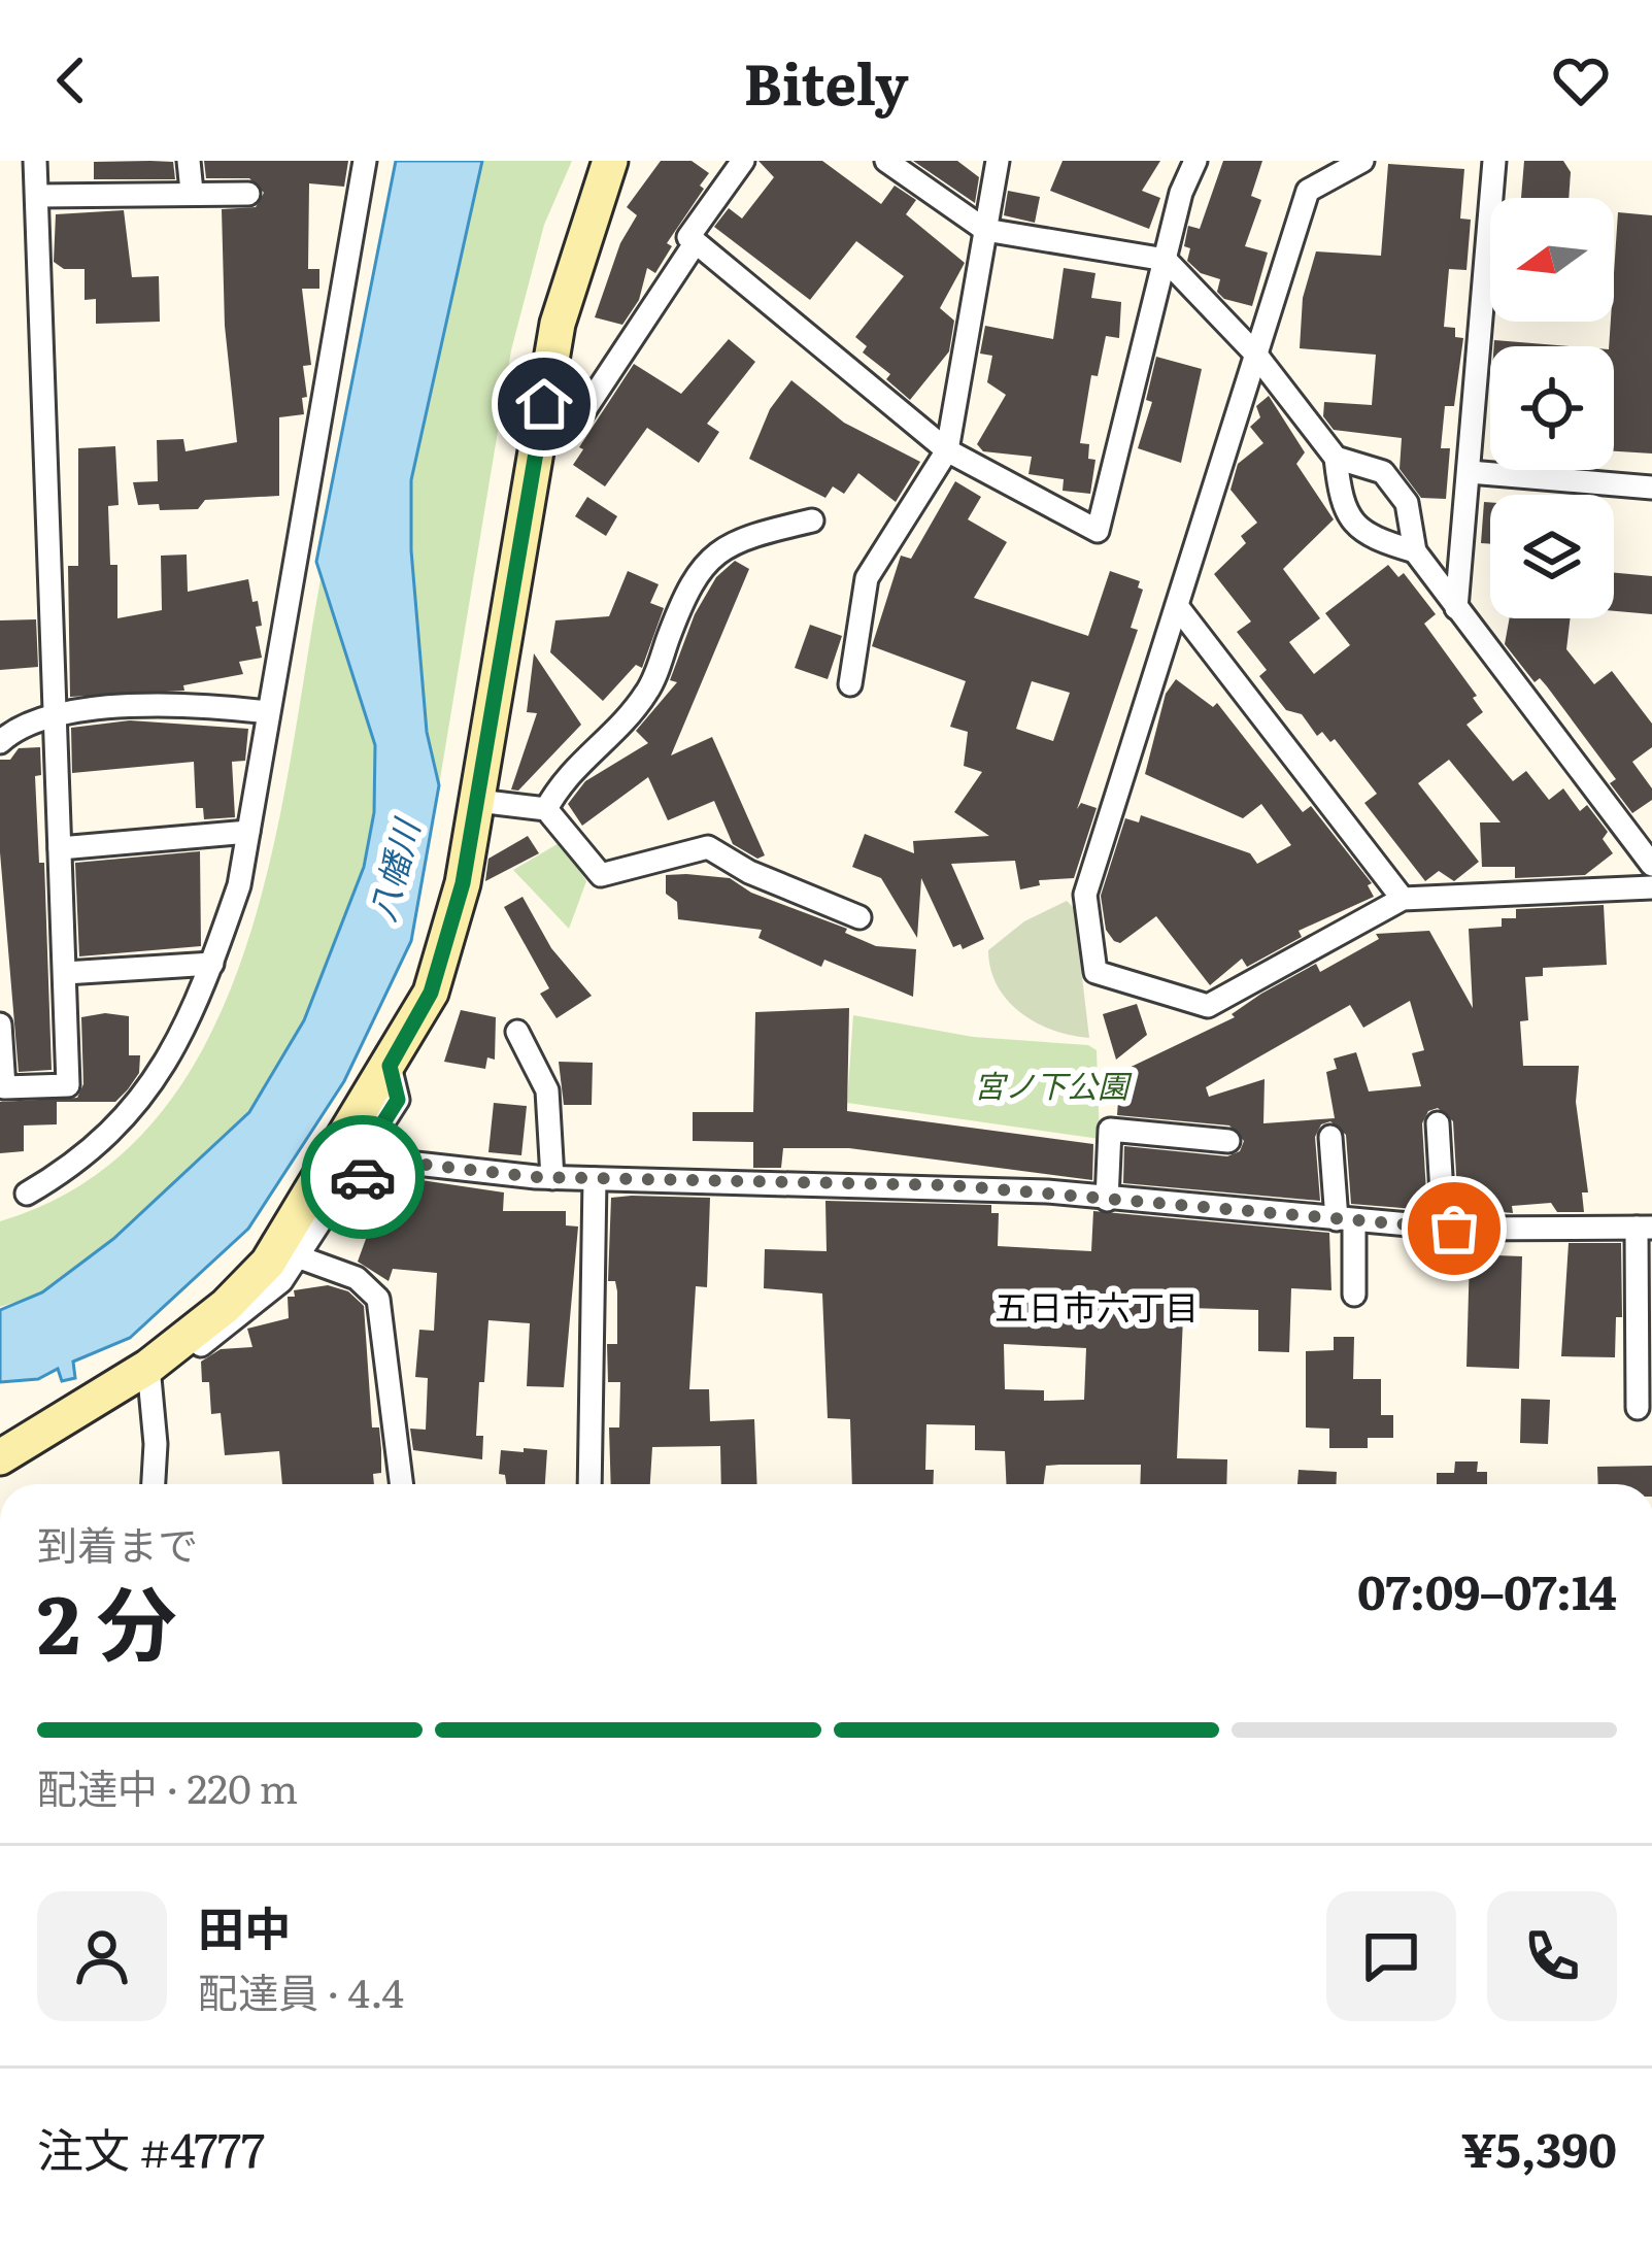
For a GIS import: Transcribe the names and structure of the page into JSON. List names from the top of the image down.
{
  "districts": ["五日市六丁目"],
  "water": ["八幡川"],
  "parks": ["宮ノ下公園"],
  "north": "left",
  "page": {
    "header": "Bitely",
    "heading": ["2 分", "到着まで", "07:09–07:14"],
    "panel": [
      "田中",
      "配達員 · 4.4",
      "注文 #4777",
      "¥5,390"
    ],
    "bar": "配達中 · 220 m"
  }
}
